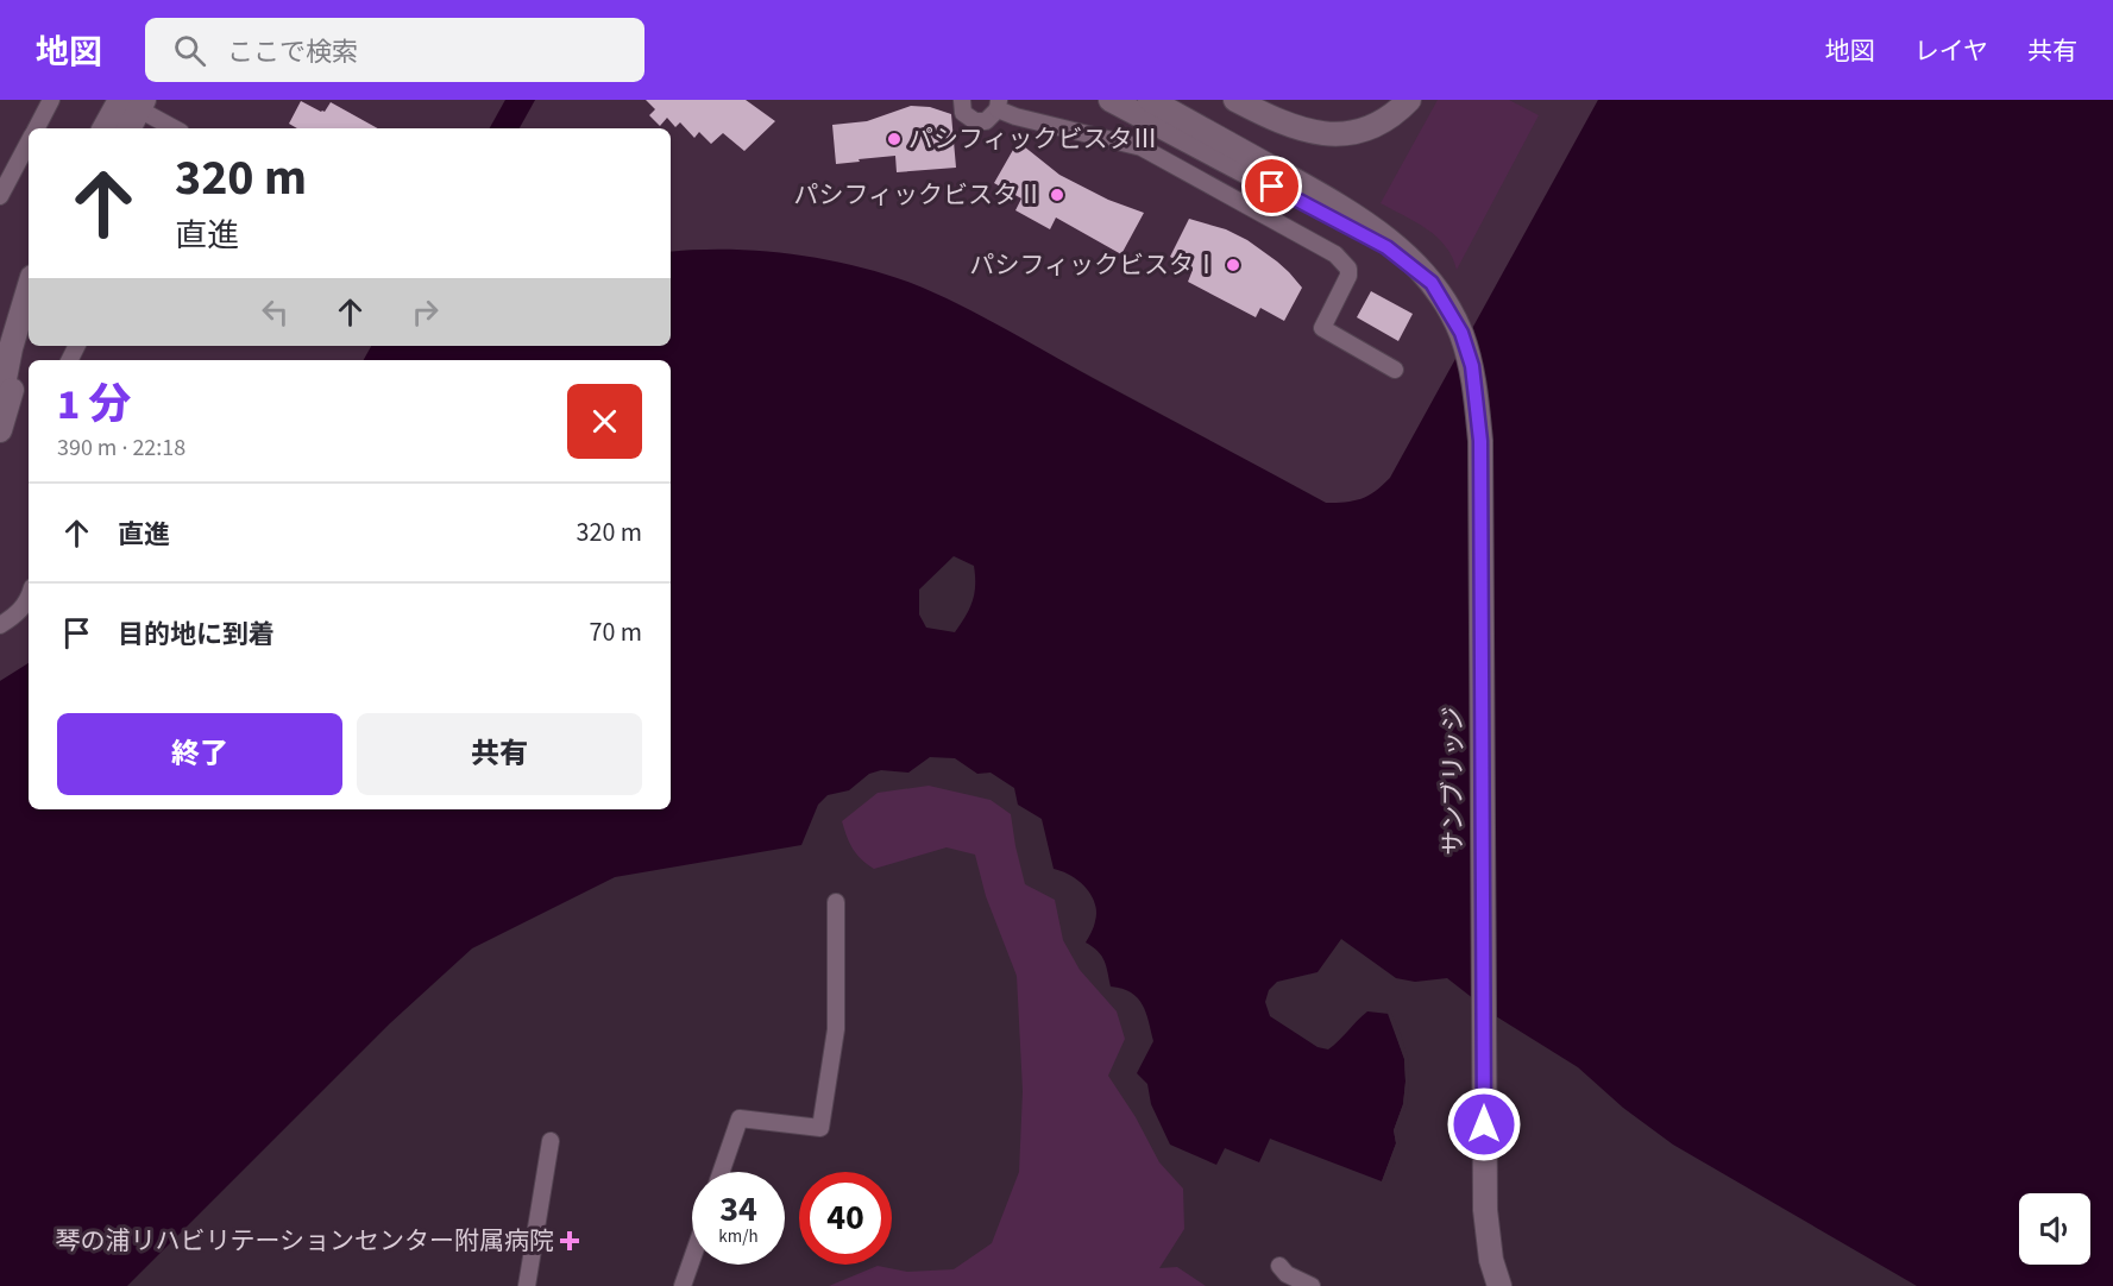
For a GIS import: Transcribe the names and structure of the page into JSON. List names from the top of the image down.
{
  "streets": {
    "street": ["サンブリッジ"]
  },
  "places": {
    "other": ["パシフィックビスタⅢ", "パシフィックビスタⅡ", "パシフィックビスタⅠ"],
    "health": ["琴の浦リハビリテーションセンター附属病院"]
  },
  "page": {
    "header": "地図",
    "search": "ここで検索",
    "nav": ["地図", "レイヤ", "共有"],
    "turn": ["320 m", "直進"],
    "heading": ["1 分", "390 m · 22:18"],
    "list": [
      {
        "name": "直進",
        "value": "320 m"
      },
      {
        "name": "目的地に到着",
        "value": "70 m"
      }
    ],
    "buttons": ["終了", "共有"],
    "speed": "34 km/h",
    "limit": "40"
  }
}
